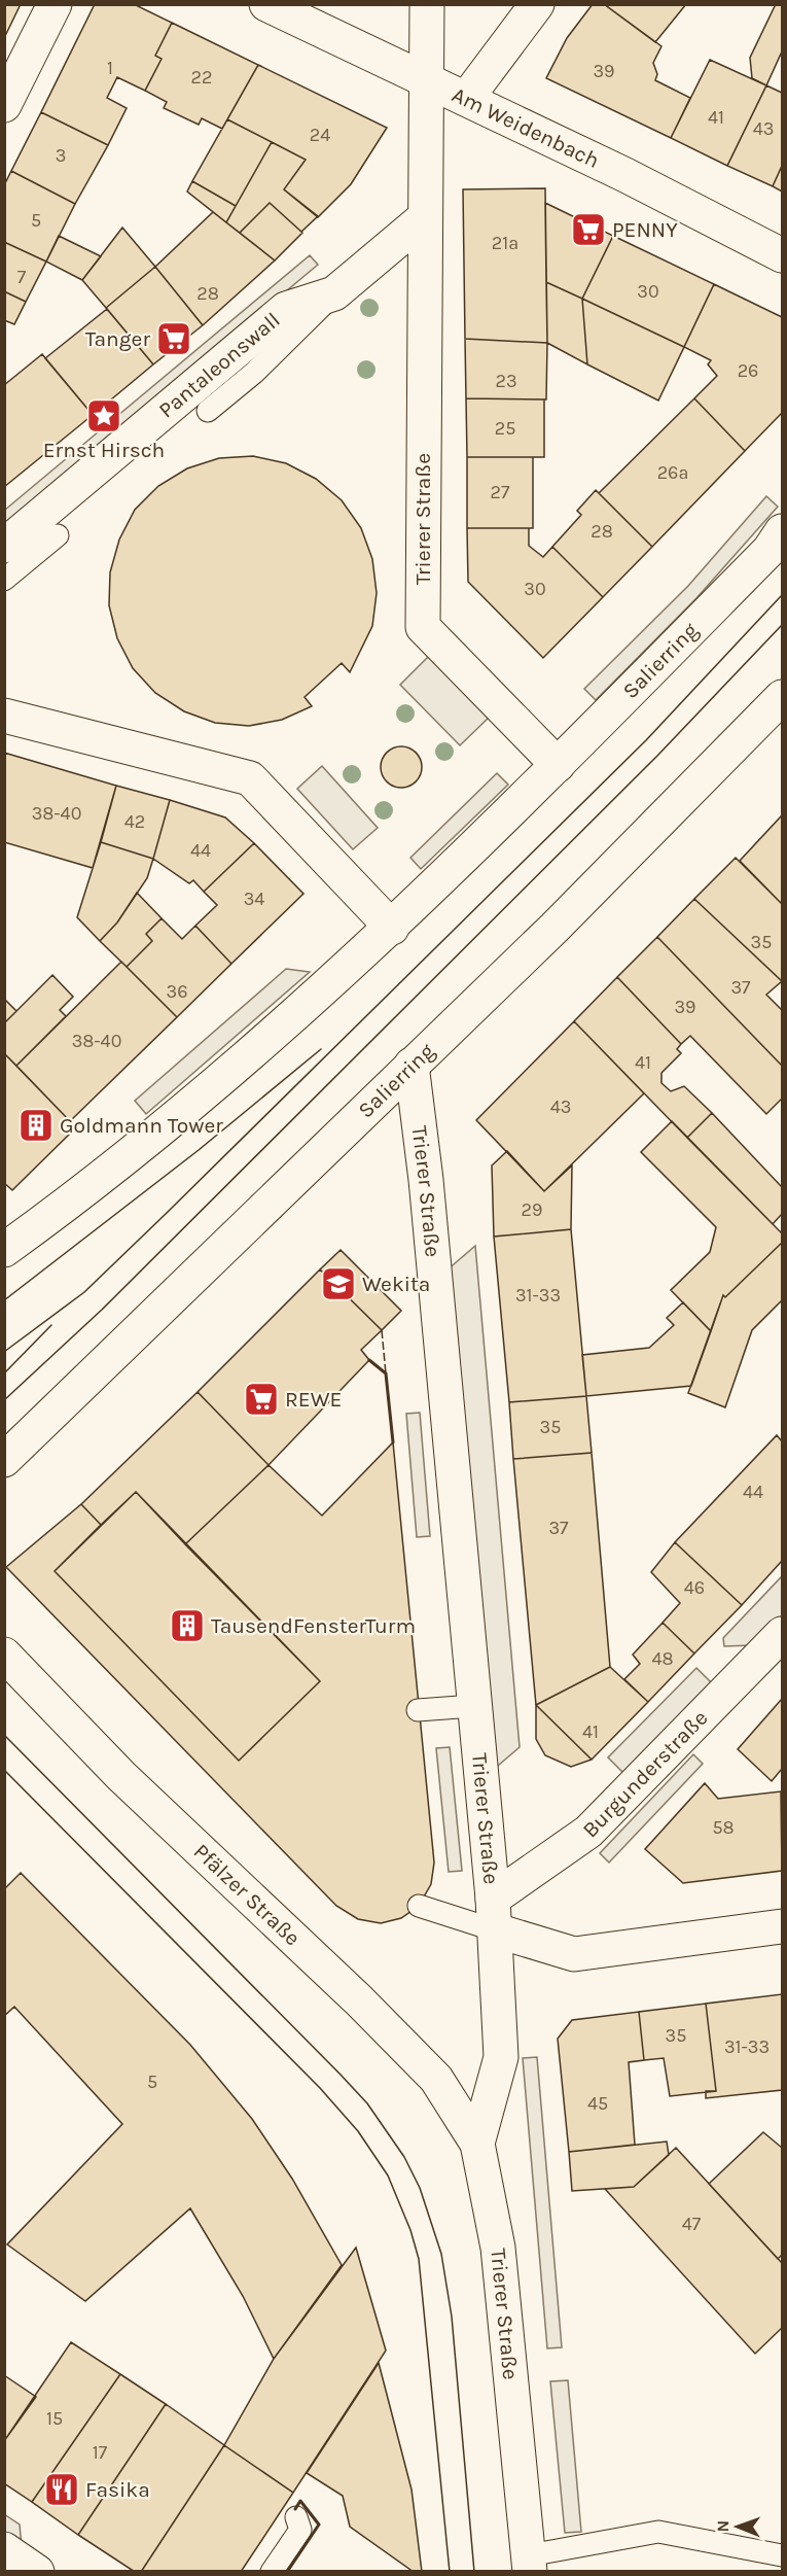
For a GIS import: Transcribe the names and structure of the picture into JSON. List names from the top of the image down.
{
  "streets": {
    "street": [
      "Am Weidenbach",
      "Pantaleonswall",
      "Trierer Straße",
      "Salierring",
      "Burgunderstraße",
      "Pfälzer Straße"
    ]
  },
  "crossings": [
    ["Pantaleonswall", "Trierer Straße"],
    ["Trierer Straße", "Salierring"],
    ["Trierer Straße", "Burgunderstraße"],
    ["Trierer Straße", "Pfälzer Straße"]
  ],
  "places": {
    "supermarket": ["PENNY", "Tanger", "REWE"],
    "place": ["Ernst Hirsch"],
    "building": ["Goldmann Tower", "TausendFensterTurm"],
    "school or university": ["Wekita"],
    "restaurant": ["Fasika"]
  },
  "house_numbers": [
    "1",
    "39",
    "22",
    "41",
    "43",
    "24",
    "3",
    "5",
    "21a",
    "7",
    "30",
    "28",
    "26",
    "23",
    "25",
    "26a",
    "27",
    "28",
    "30",
    "38-40",
    "42",
    "44",
    "34",
    "35",
    "37",
    "36",
    "39",
    "38-40",
    "41",
    "43",
    "29",
    "31-33",
    "35",
    "44",
    "37",
    "46",
    "48",
    "41",
    "58",
    "35",
    "31-33",
    "5",
    "45",
    "47",
    "15",
    "17"
  ],
  "north": "left"
}
